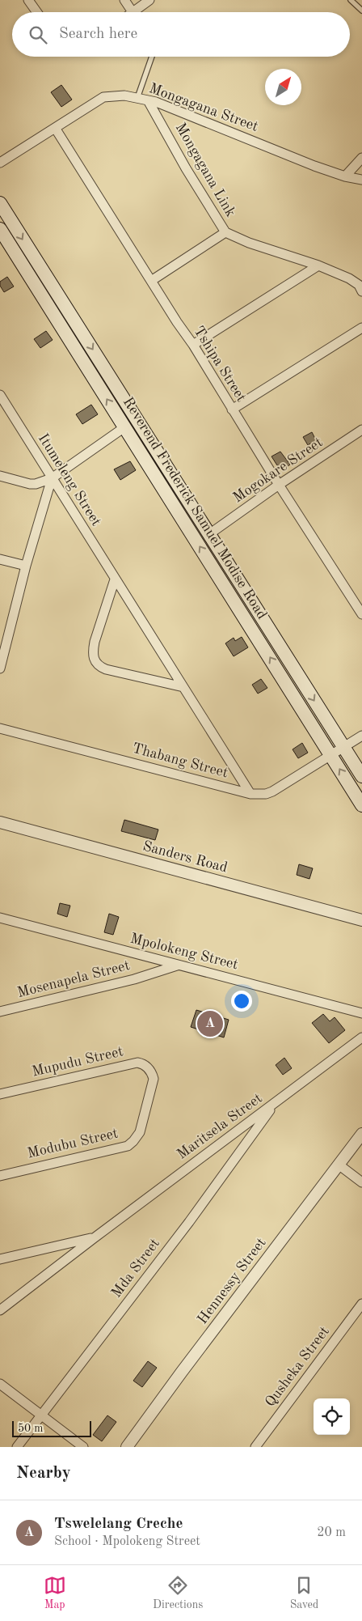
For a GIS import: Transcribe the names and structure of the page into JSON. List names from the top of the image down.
{
  "streets": {
    "main road": ["Reverend Frederick Samuel Modise Road"],
    "street": [
      "Mongagana Street",
      "Mongagana Link",
      "Tshipa Street",
      "Mogokare Street",
      "Itumeleng Street",
      "Thabang Street",
      "Sanders Road",
      "Mpolokeng Street",
      "Mosenapela Street",
      "Mupudu Street",
      "Maritsela Street",
      "Modubu Street",
      "Mda Street",
      "Hennessy Street",
      "Qusheka Street"
    ]
  },
  "crossings": [
    ["Mongagana Street", "Mongagana Link"],
    ["Mongagana Street", "Tshipa Street"],
    ["Tshipa Street", "Mogokare Street"],
    ["Mogokare Street", "Reverend Frederick Samuel Modise Road"],
    ["Itumeleng Street", "Thabang Street"],
    ["Reverend Frederick Samuel Modise Road", "Thabang Street"],
    ["Mpolokeng Street", "Mosenapela Street"],
    ["Mupudu Street", "Modubu Street"],
    ["Maritsela Street", "Mda Street"]
  ],
  "scale_bar": "50 m",
  "north": "top right",
  "page": {
    "search": "Search here",
    "pins": "A",
    "scale": "50 m",
    "heading": "Nearby",
    "list": [
      {
        "mark": "A",
        "name": "Tswelelang Creche",
        "note": "School · Mpolokeng Street",
        "value": "20 m"
      }
    ],
    "nav": ["Map", "Directions", "Saved"]
  }
}
